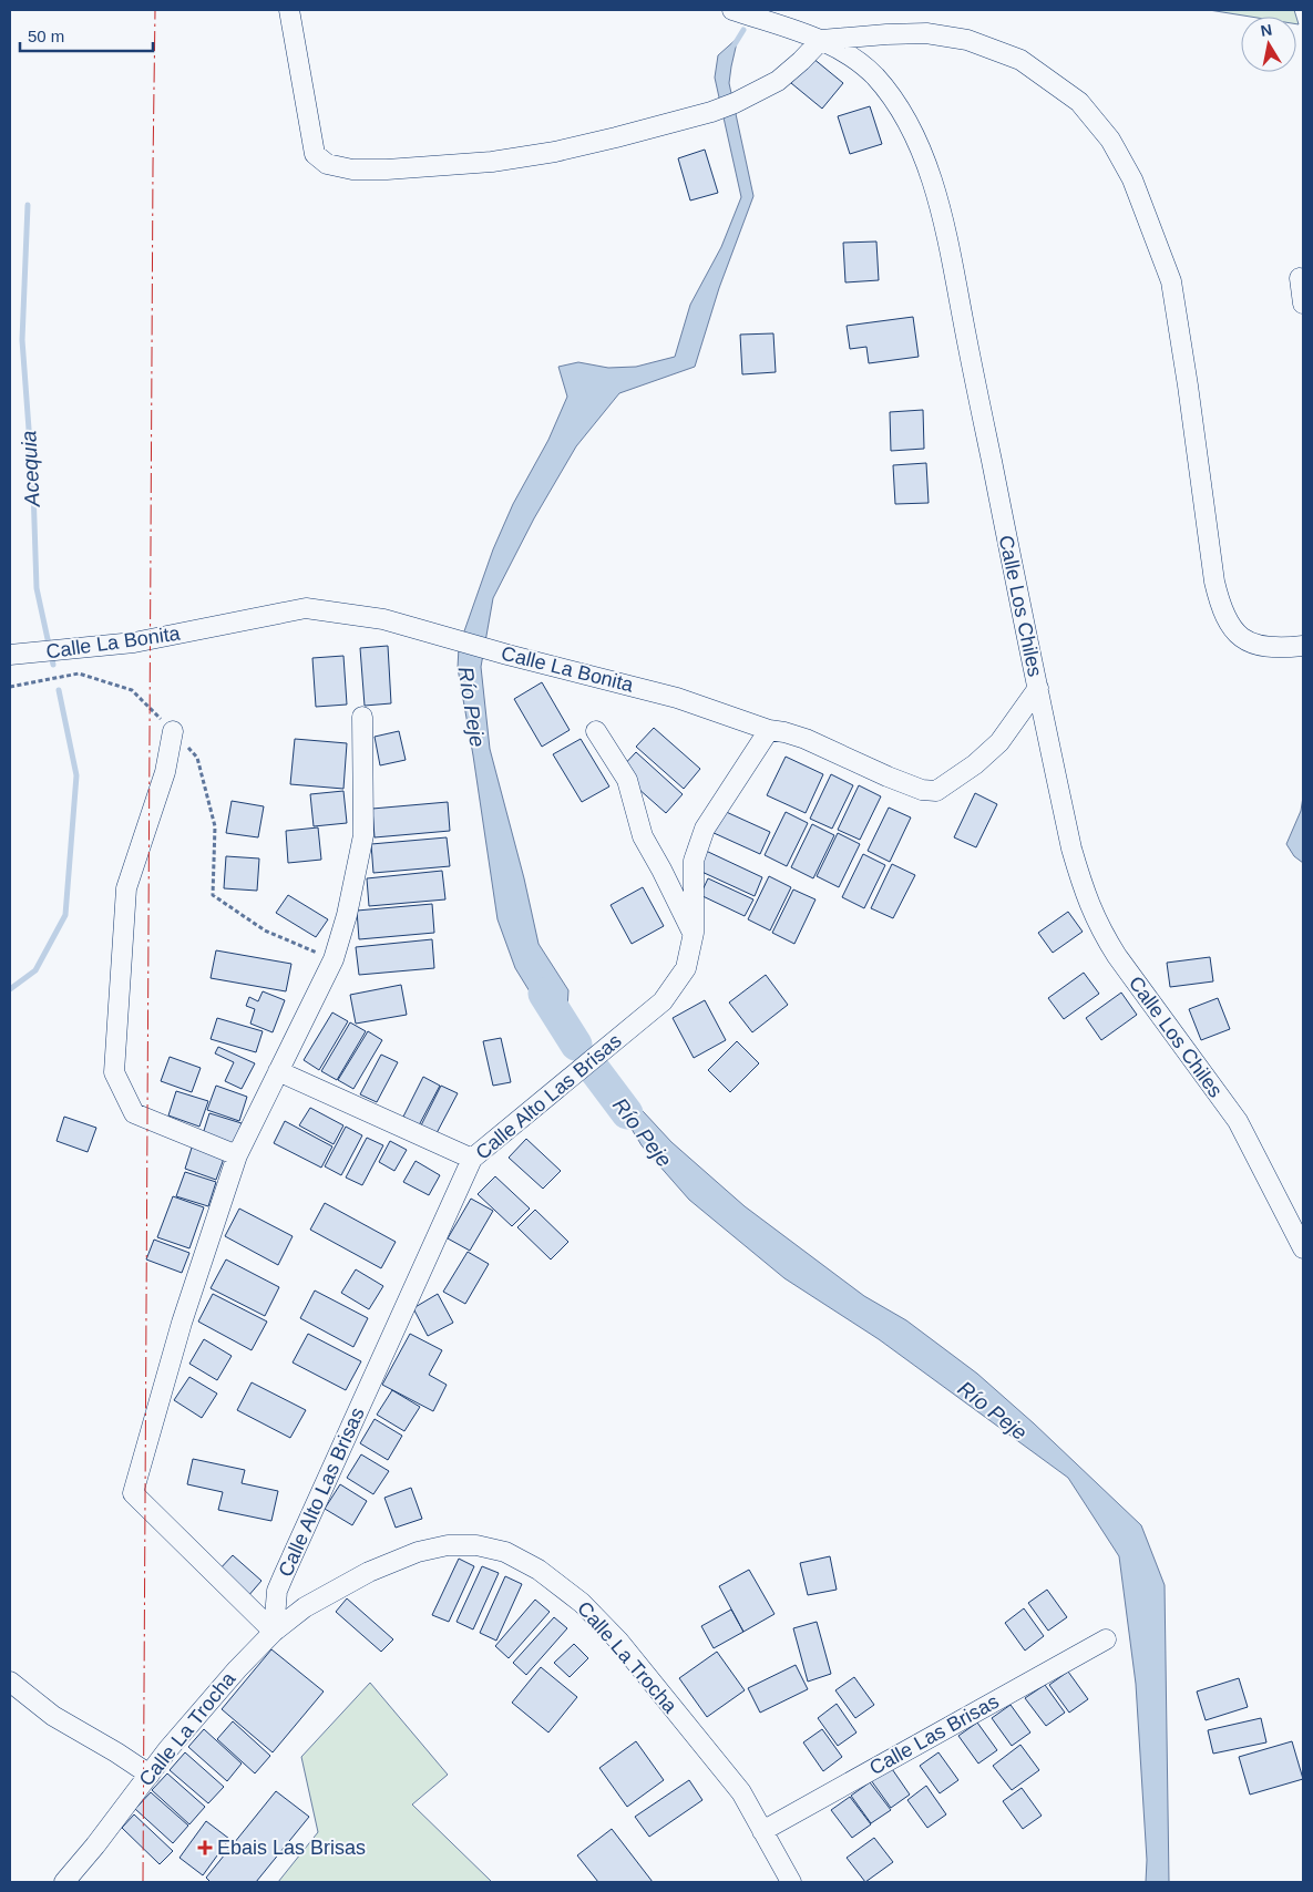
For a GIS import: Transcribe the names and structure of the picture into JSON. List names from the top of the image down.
{
  "streets": {
    "street": [
      "Calle Los Chiles",
      "Calle La Bonita",
      "Calle Alto Las Brisas",
      "Calle La Trocha",
      "Calle Las Brisas"
    ]
  },
  "crossings": [
    ["Calle Los Chiles", "Calle La Bonita"],
    ["Calle La Bonita", "Calle Alto Las Brisas"],
    ["Calle Alto Las Brisas", "Calle La Trocha"],
    ["Calle La Trocha", "Calle Las Brisas"]
  ],
  "water": ["Acequia", "Río Peje"],
  "places": {
    "health": ["Ebais Las Brisas"]
  },
  "scale_bar": "50 m",
  "north": "top"
}
